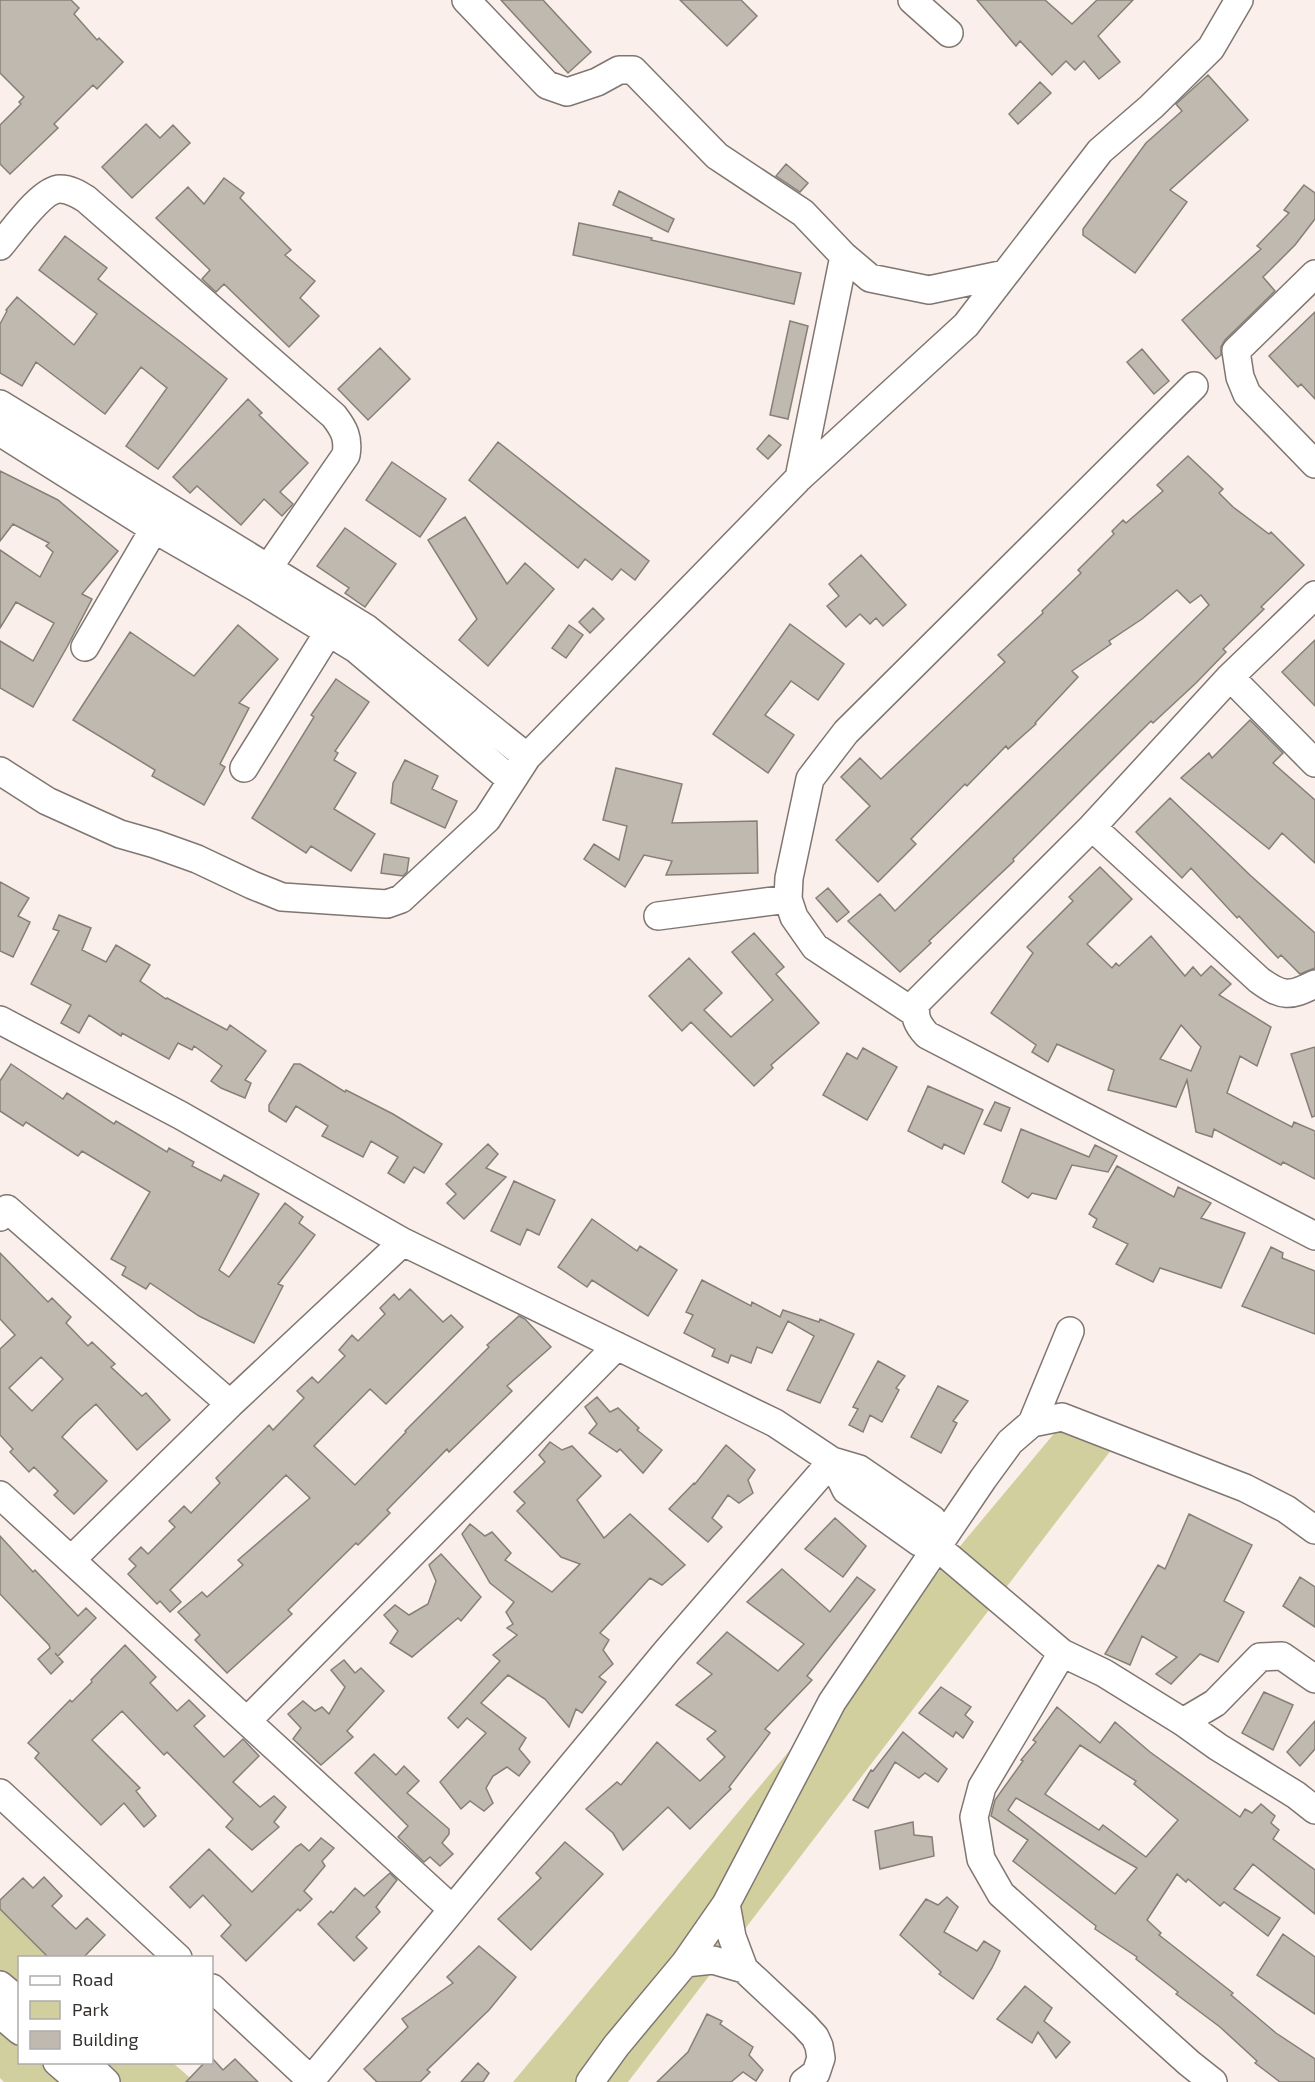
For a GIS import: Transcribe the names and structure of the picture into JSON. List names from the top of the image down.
{
  "legend": ["Road", "Park", "Building"]
}
